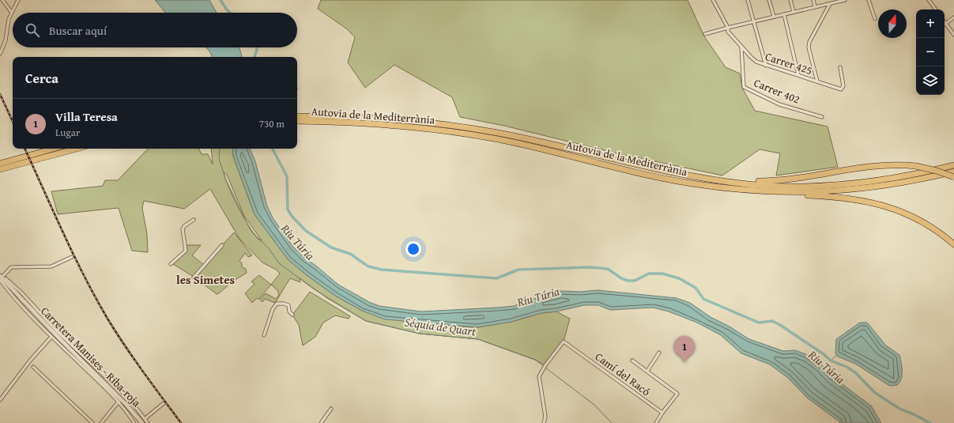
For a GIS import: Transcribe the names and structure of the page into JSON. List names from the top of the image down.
{
  "streets": {
    "highway": ["Autovia de la Mediterrània"],
    "main road": ["Carretera Manises - Riba-roja"],
    "street": ["Carrer 425", "Carrer 402", "Camí del Racó"]
  },
  "crossings": [
    ["Carrer 425", "Carrer 402"]
  ],
  "districts": ["les Simetes"],
  "water": ["Riu Túria", "Séquia de Quart"],
  "north": "top",
  "page": {
    "map_buttons": ["+", "−"],
    "search": "Buscar aquí",
    "heading": "Cerca",
    "list": [
      {
        "mark": "1",
        "name": "Villa Teresa",
        "note": "Lugar",
        "value": "730 m"
      }
    ],
    "pins": "1"
  }
}
